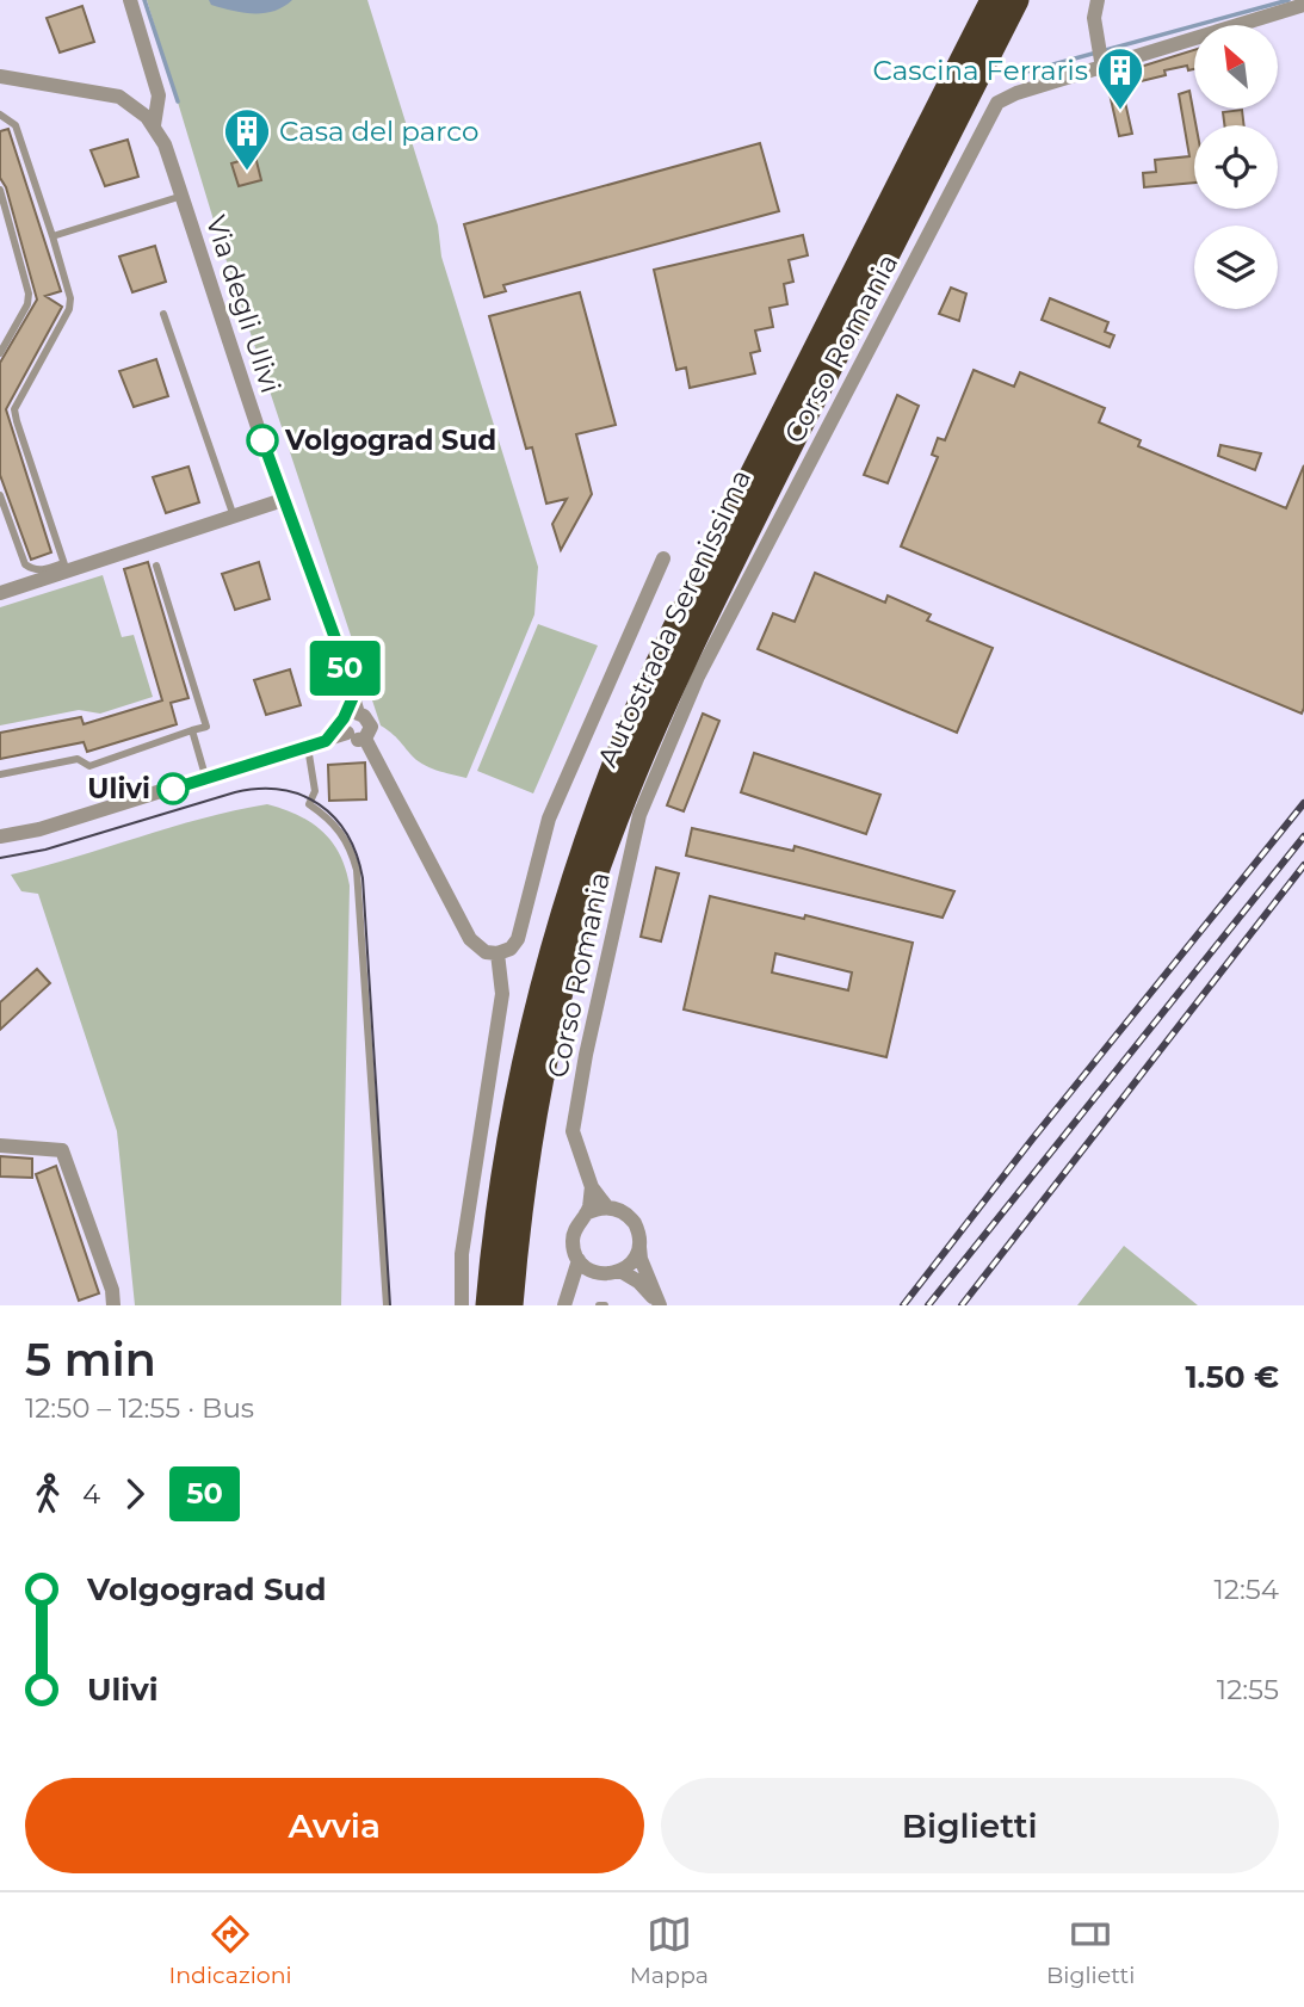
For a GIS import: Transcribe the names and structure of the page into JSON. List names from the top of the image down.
{
  "streets": {
    "highway": ["Autostrada Serenissima"],
    "street": ["Via degli Ulivi", "Corso Romania"]
  },
  "places": {
    "building": ["Cascina Ferraris", "Casa del parco"],
    "other": ["Volgograd Sud", "Ulivi"]
  },
  "lines": ["bus line 50"],
  "north": "top left",
  "page": {
    "on_map": "50",
    "heading": ["5 min", "12:50 – 12:55 · Bus", "1.50 €"],
    "legs": ["4", "50"],
    "list": [
      {
        "name": "Volgograd Sud",
        "value": "12:54"
      },
      {
        "name": "Ulivi",
        "value": "12:55"
      }
    ],
    "buttons": ["Avvia", "Biglietti"],
    "tabs": ["Indicazioni", "Mappa", "Biglietti"]
  }
}
